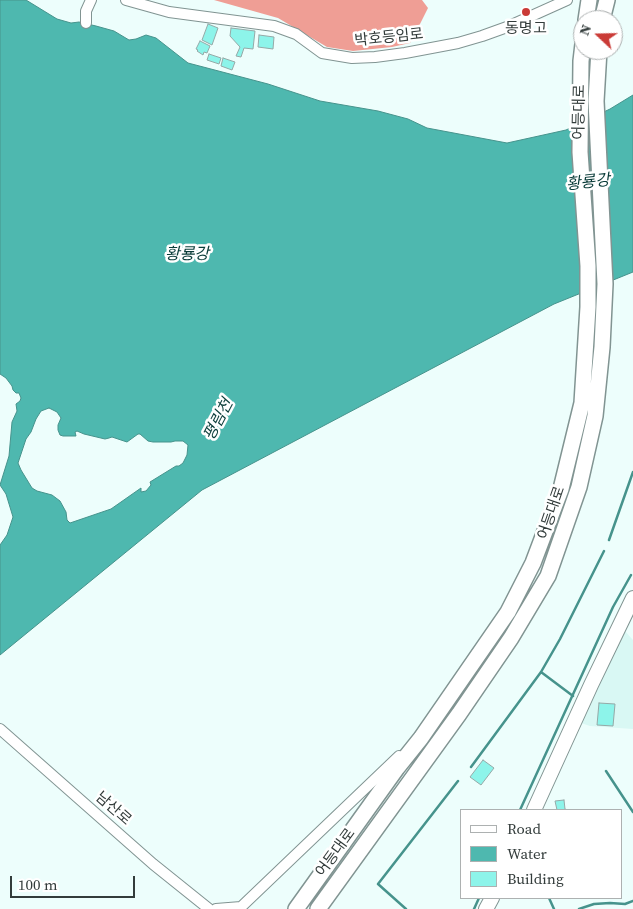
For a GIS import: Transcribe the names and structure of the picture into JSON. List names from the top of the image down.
{
  "streets": {
    "main road": ["어등대로"],
    "street": ["박호등임로", "남산로"]
  },
  "water": ["황룡강", "평림천"],
  "places": ["동명고"],
  "legend": ["Road", "Water", "Building"],
  "scale_bar": "100 m",
  "north": "left"
}
